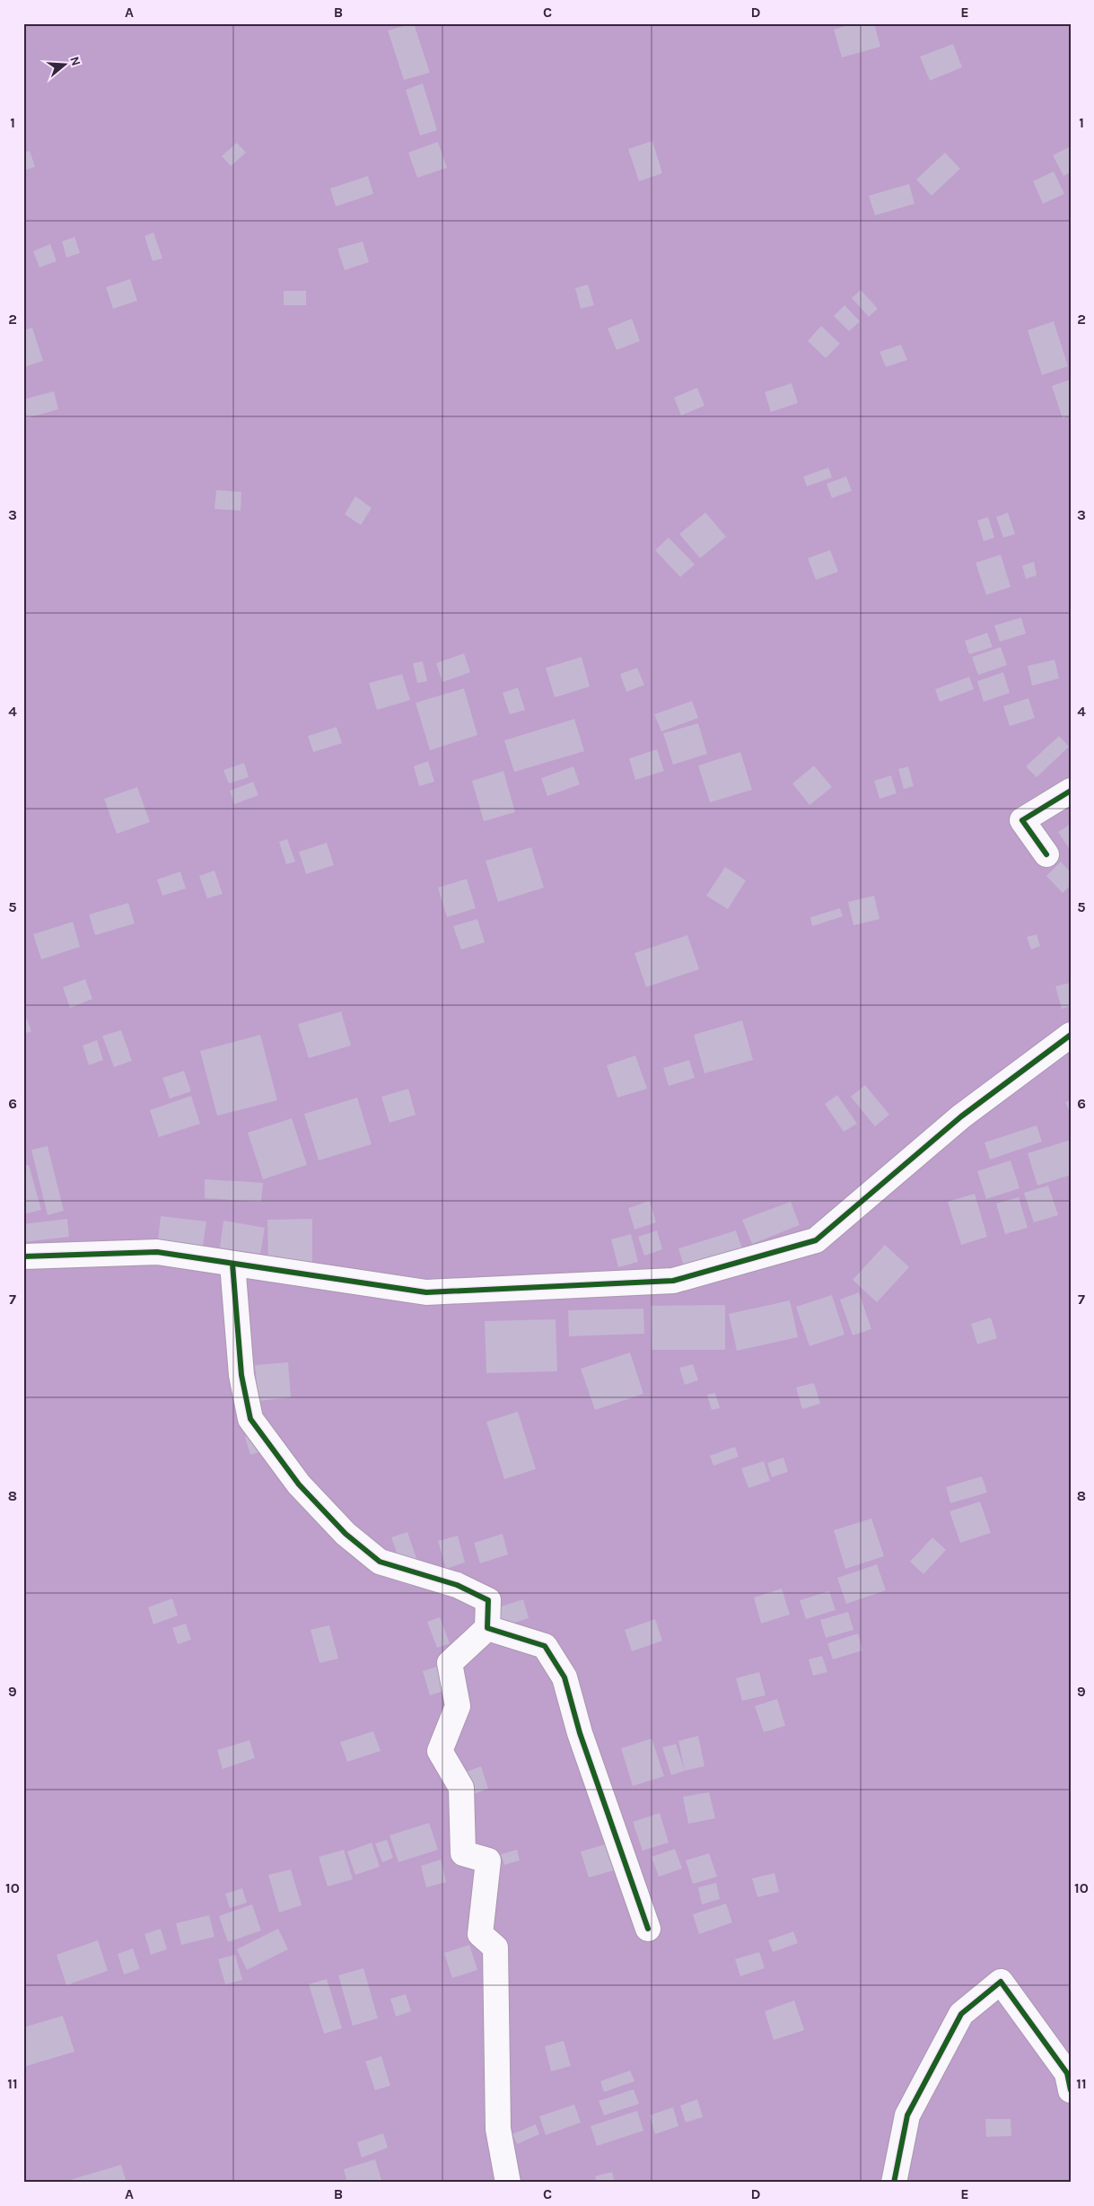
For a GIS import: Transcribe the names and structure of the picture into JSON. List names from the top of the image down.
{
  "north": "right",
  "grid": {
    "columns": [
      "A",
      "B",
      "C",
      "D",
      "E"
    ],
    "rows": [
      "1",
      "2",
      "3",
      "4",
      "5",
      "6",
      "7",
      "8",
      "9",
      "10",
      "11"
    ]
  }
}
